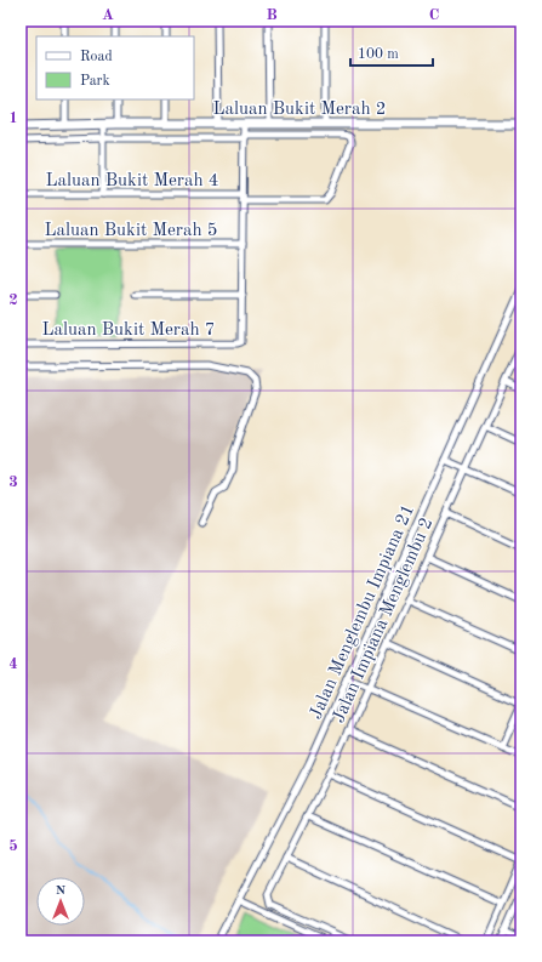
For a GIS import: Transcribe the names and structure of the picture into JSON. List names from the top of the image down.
{
  "streets": {
    "street": [
      "Laluan Bukit Merah 2",
      "Laluan Bukit Merah 4",
      "Laluan Bukit Merah 5",
      "Laluan Bukit Merah 7",
      "Jalan Menglembu Impiana 21",
      "Jalan Impiana Menglembu 2"
    ]
  },
  "crossings": [
    ["Laluan Bukit Merah 2", "Laluan Bukit Merah 4"]
  ],
  "legend": ["Road", "Park"],
  "scale_bar": "100 m",
  "north": "top",
  "grid": {
    "columns": ["A", "B", "C"],
    "rows": [
      "1",
      "2",
      "3",
      "4",
      "5"
    ]
  }
}
